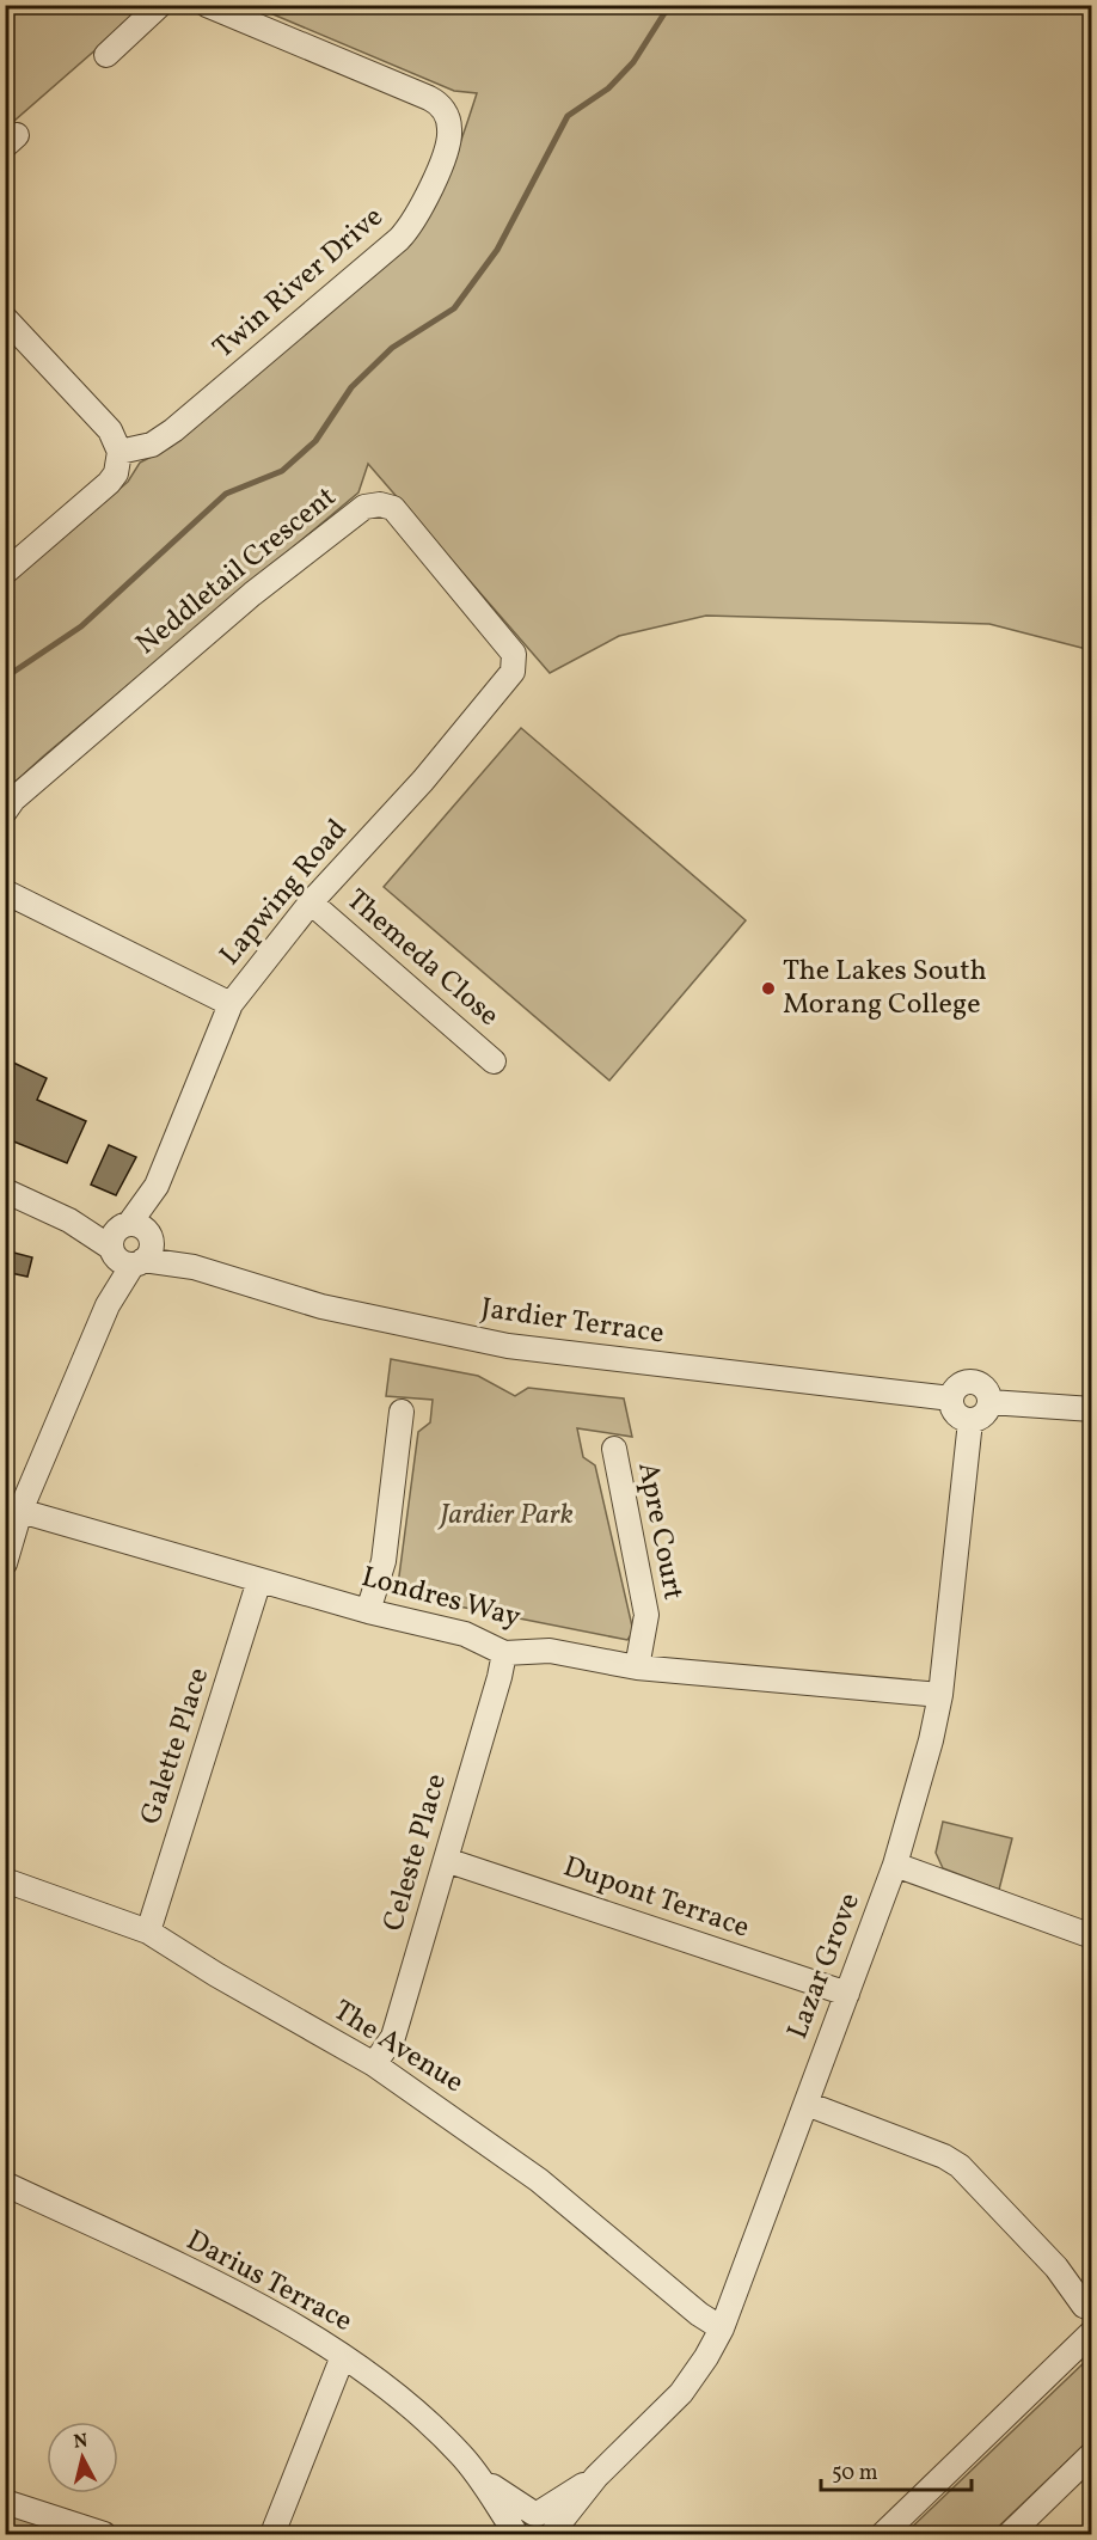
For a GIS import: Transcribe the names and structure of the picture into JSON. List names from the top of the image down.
{
  "streets": {
    "street": [
      "Twin River Drive",
      "Neddletail Crescent",
      "Lapwing Road",
      "Themeda Close",
      "Jardier Terrace",
      "Apre Court",
      "Londres Way",
      "Galette Place",
      "Celeste Place",
      "Dupont Terrace",
      "Lazar Grove",
      "The Avenue",
      "Darius Terrace"
    ]
  },
  "crossings": [
    ["Neddletail Crescent", "Lapwing Road"],
    ["Lapwing Road", "Themeda Close"],
    ["Lapwing Road", "Jardier Terrace"],
    ["Lapwing Road", "Londres Way"],
    ["Jardier Terrace", "Lazar Grove"],
    ["Apre Court", "Londres Way"],
    ["Londres Way", "Galette Place"],
    ["Londres Way", "Celeste Place"],
    ["Londres Way", "Lazar Grove"],
    ["Galette Place", "The Avenue"],
    ["Celeste Place", "Dupont Terrace"],
    ["Celeste Place", "The Avenue"],
    ["Dupont Terrace", "Lazar Grove"],
    ["Lazar Grove", "The Avenue"],
    ["Lazar Grove", "Darius Terrace"]
  ],
  "parks": ["Jardier Park"],
  "places": ["The Lakes South Morang College"],
  "scale_bar": "50 m",
  "north": "top"
}
